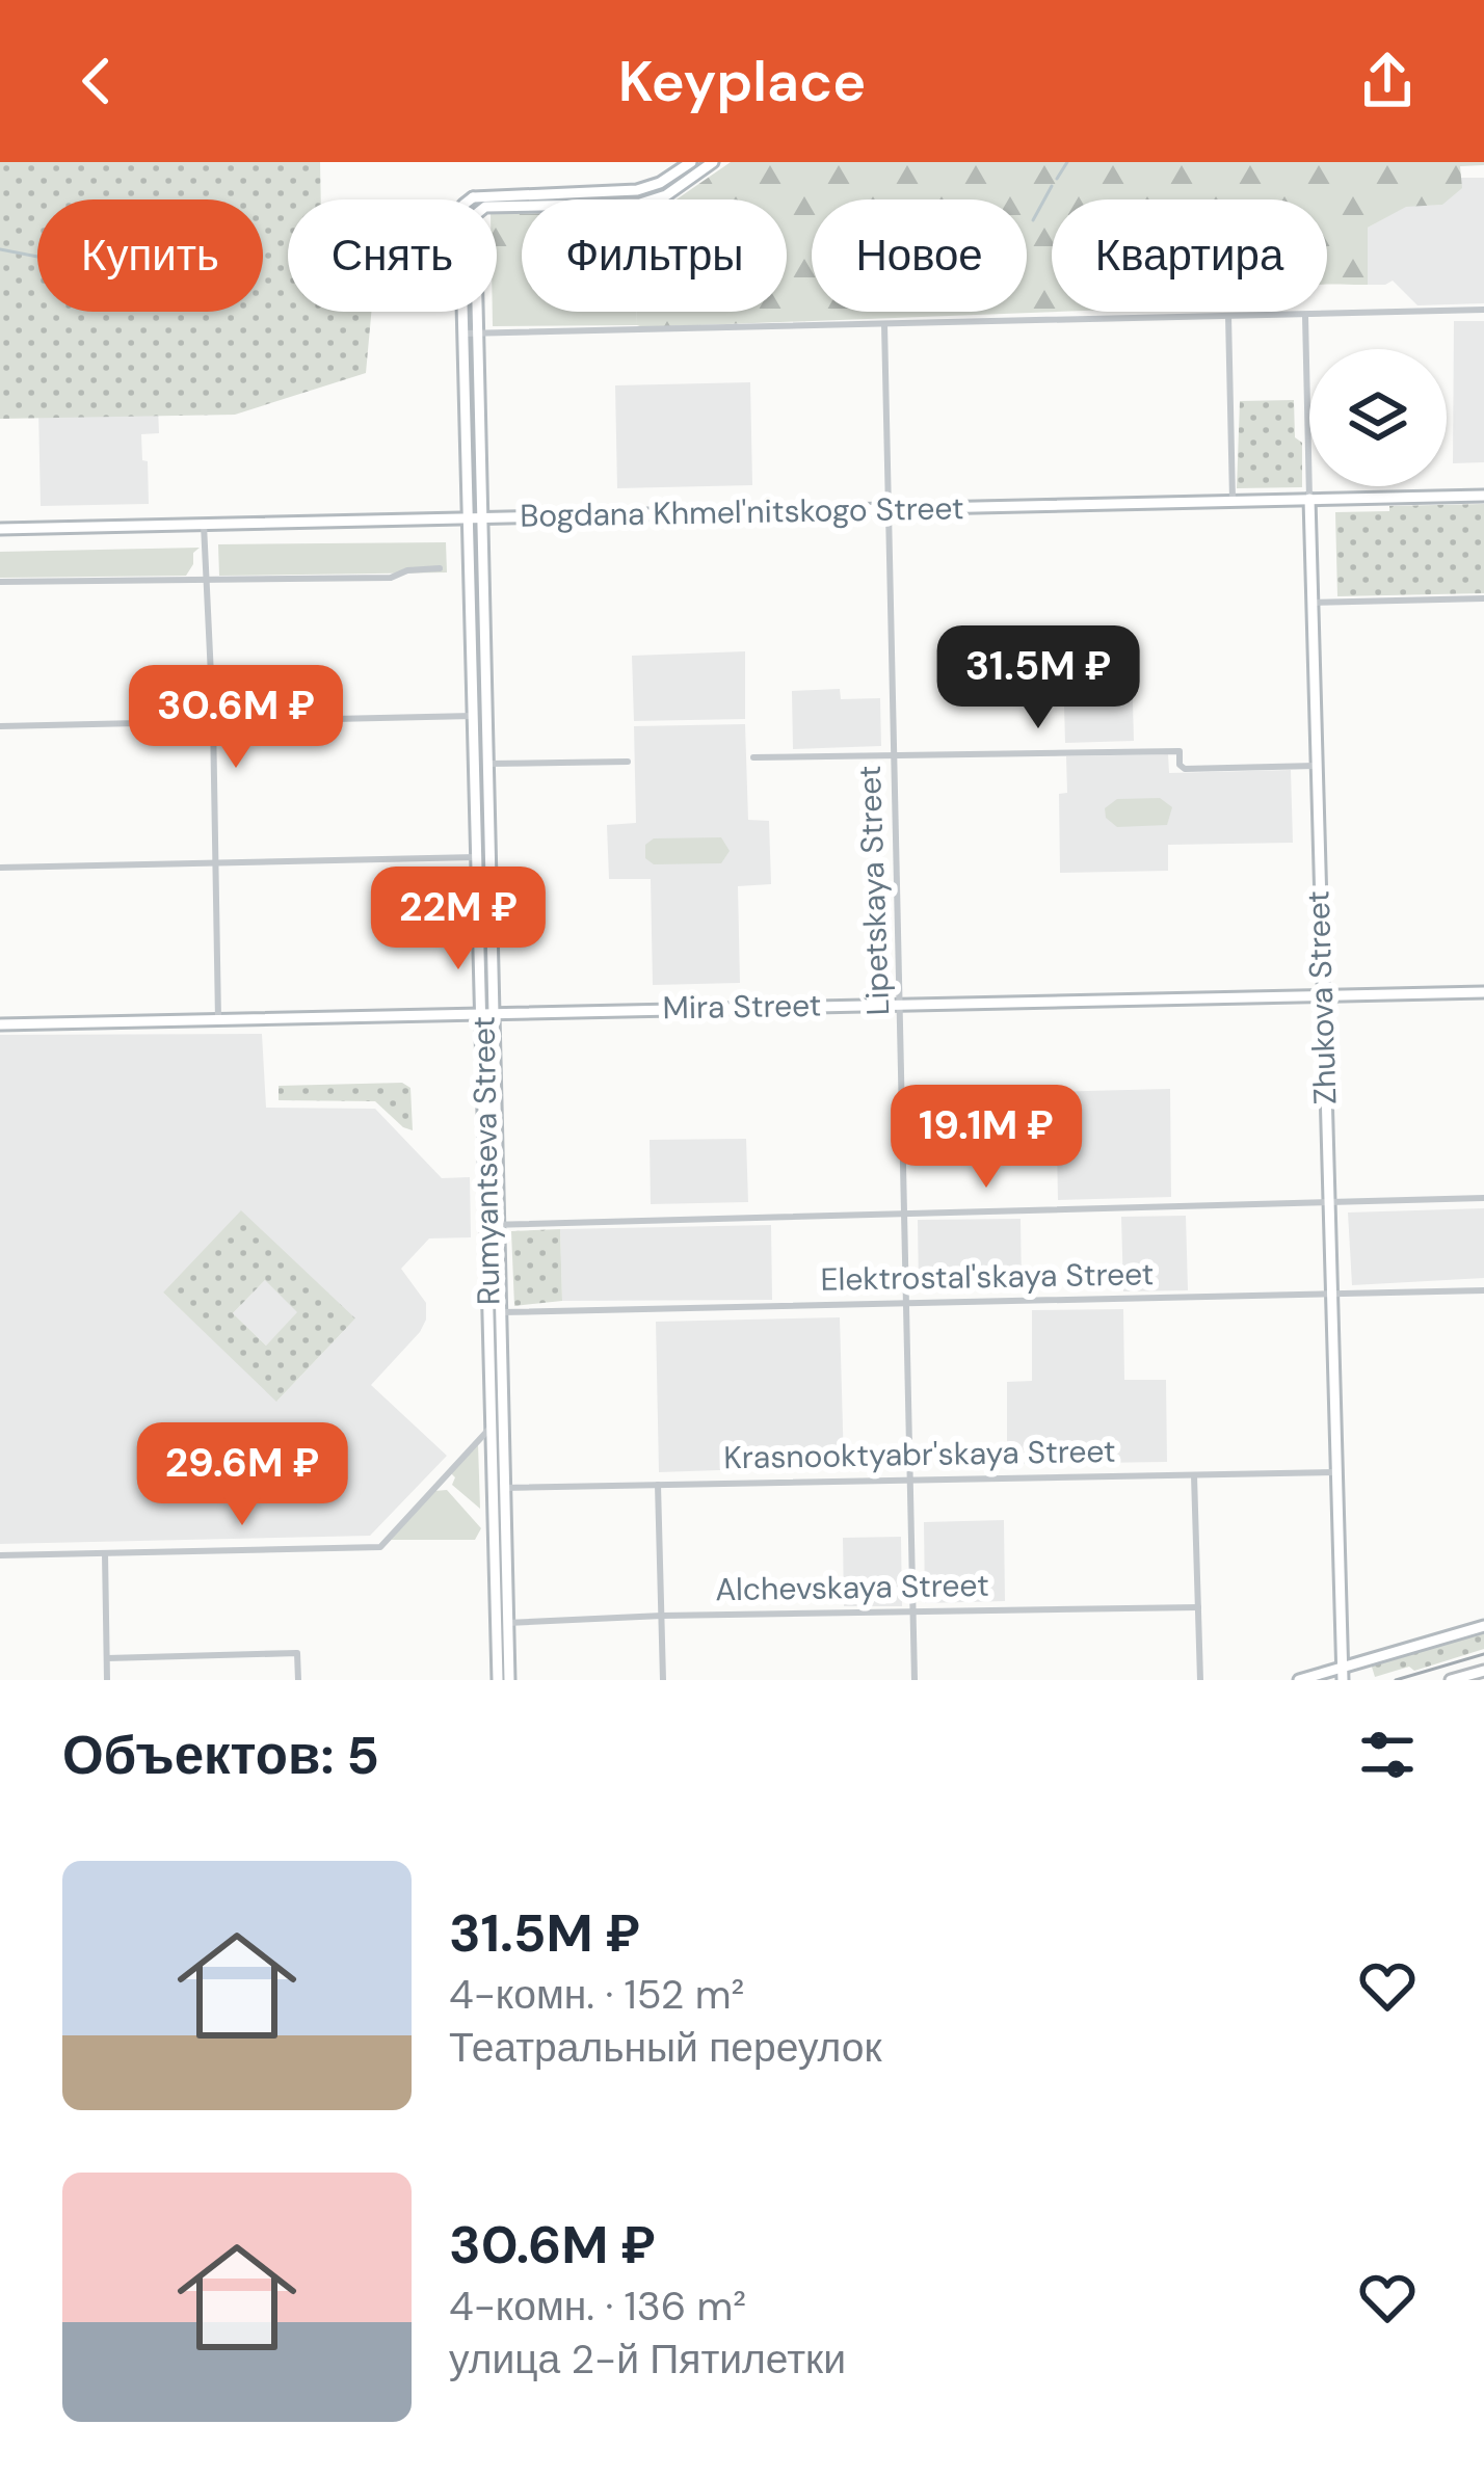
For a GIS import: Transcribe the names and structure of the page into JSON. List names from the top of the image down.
{
  "streets": {
    "main road": [
      "Bogdana Khmel'nitskogo Street",
      "Zhukova Street",
      "Mira Street",
      "Rumyantseva Street"
    ],
    "street": [
      "Lipetskaya Street",
      "Elektrostal'skaya Street",
      "Krasnooktyabr'skaya Street",
      "Alchevskaya Street"
    ]
  },
  "crossings": [
    ["Bogdana Khmel'nitskogo Street", "Lipetskaya Street"],
    ["Bogdana Khmel'nitskogo Street", "Zhukova Street"],
    ["Bogdana Khmel'nitskogo Street", "Rumyantseva Street"],
    ["Lipetskaya Street", "Mira Street"],
    ["Lipetskaya Street", "Elektrostal'skaya Street"],
    ["Lipetskaya Street", "Krasnooktyabr'skaya Street"],
    ["Lipetskaya Street", "Alchevskaya Street"],
    ["Zhukova Street", "Mira Street"],
    ["Zhukova Street", "Elektrostal'skaya Street"],
    ["Zhukova Street", "Krasnooktyabr'skaya Street"],
    ["Mira Street", "Rumyantseva Street"],
    ["Rumyantseva Street", "Elektrostal'skaya Street"],
    ["Rumyantseva Street", "Krasnooktyabr'skaya Street"],
    ["Rumyantseva Street", "Alchevskaya Street"]
  ],
  "page": {
    "header": "Keyplace",
    "chip": [
      "Купить",
      "Снять",
      "Фильтры",
      "Новое",
      "Квартира"
    ],
    "price": [
      "31.5M ₽",
      "30.6M ₽",
      "22M ₽",
      "19.1M ₽",
      "29.6M ₽"
    ],
    "heading": "Объектов: 5",
    "list": [
      {
        "name": "31.5M ₽",
        "note": "4-комн. · 152 m² · Театральный переулок"
      },
      {
        "name": "30.6M ₽",
        "note": "4-комн. · 136 m² · улица 2-й Пятилетки"
      }
    ]
  }
}
